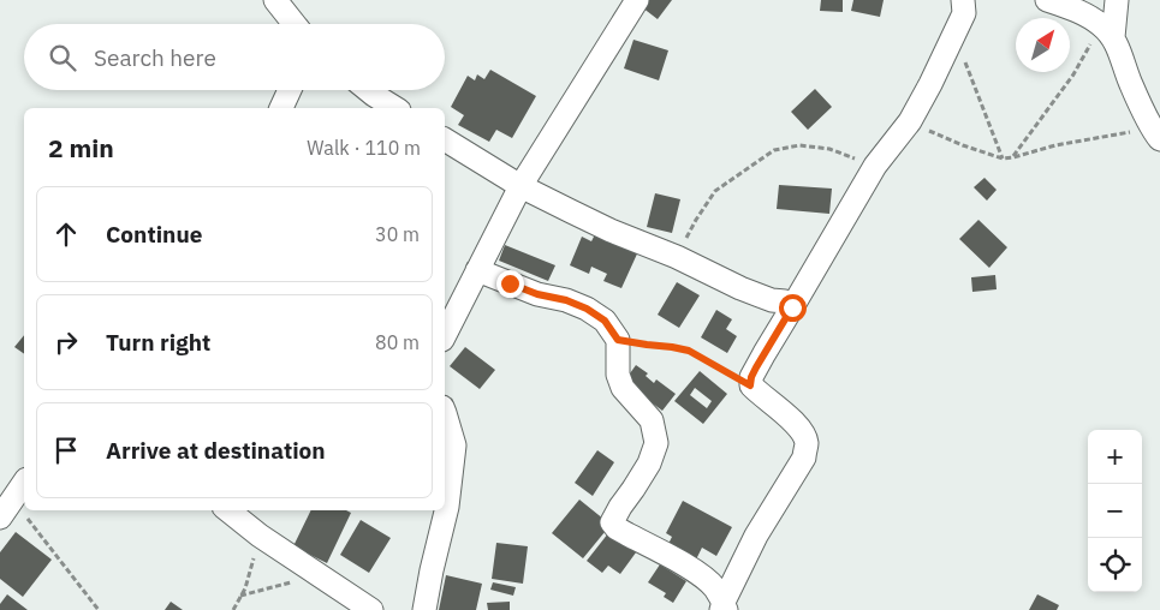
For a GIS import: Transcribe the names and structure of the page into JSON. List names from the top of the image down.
{
  "north": "top right",
  "page": {
    "search": "Search here",
    "heading": ["2 min", "Walk · 110 m"],
    "list": [
      ["Continue", "30 m"],
      ["Turn right", "80 m"],
      "Arrive at destination"
    ],
    "map_buttons": ["+", "−"]
  }
}
